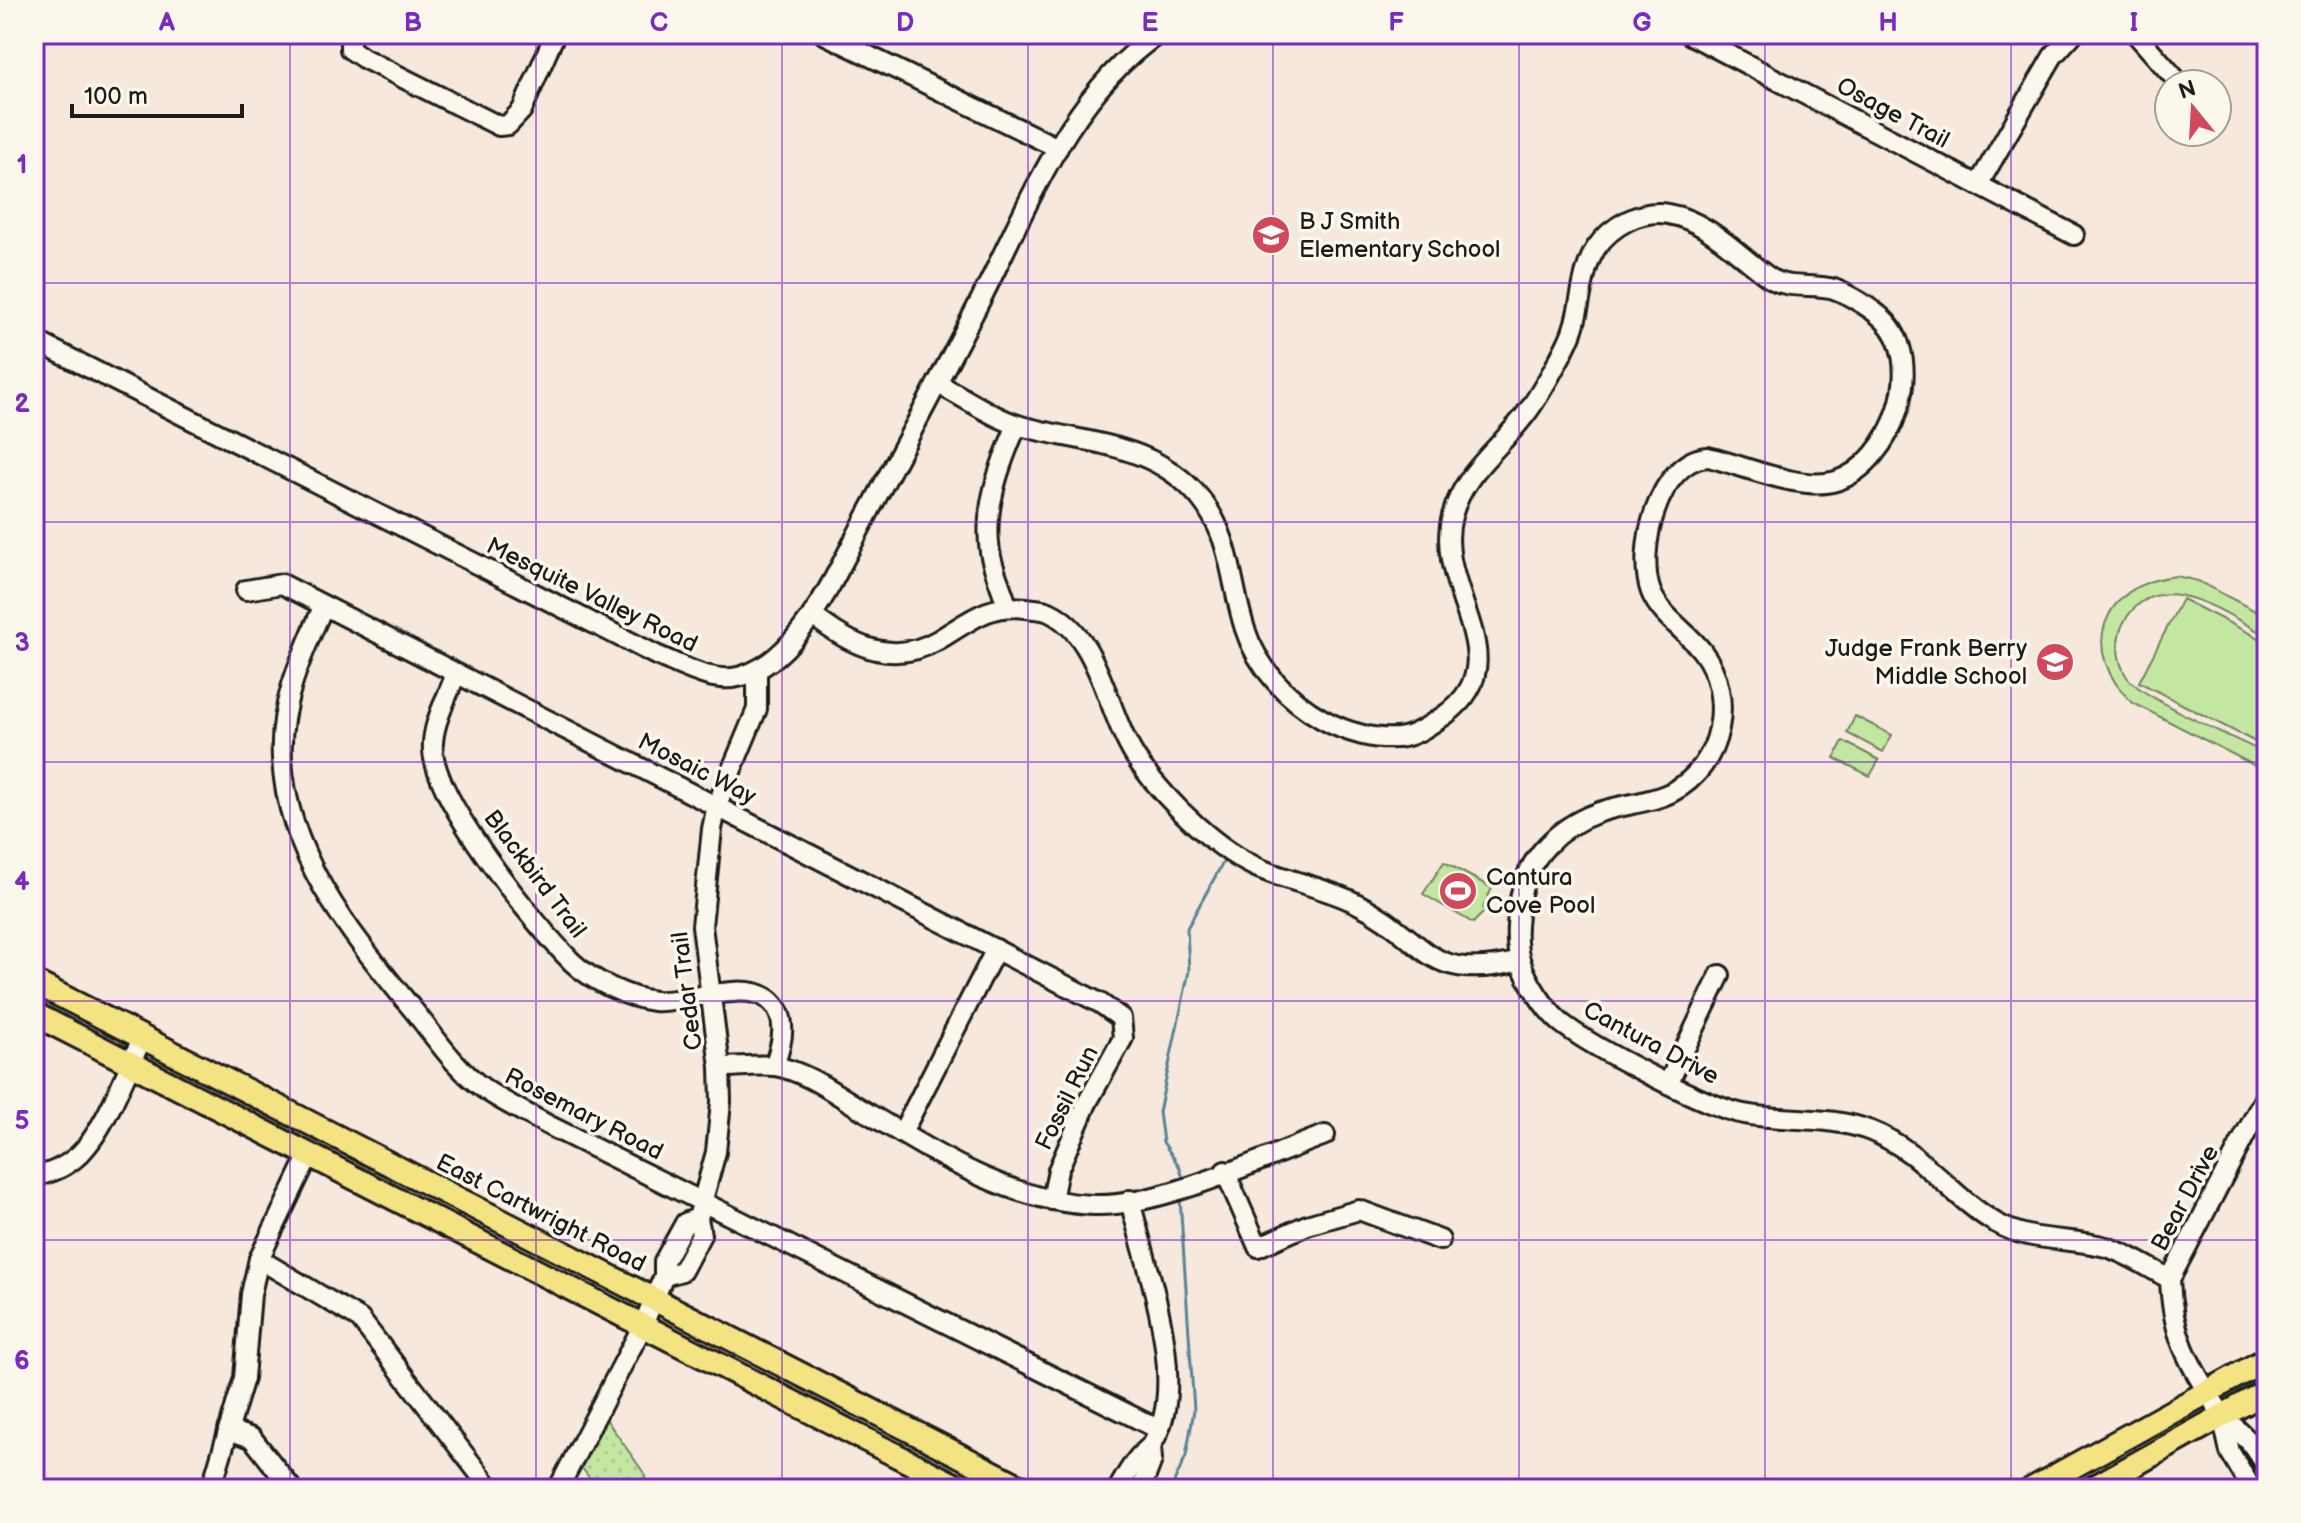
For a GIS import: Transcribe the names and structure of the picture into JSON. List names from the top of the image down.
{
  "streets": {
    "main road": ["East Cartwright Road"],
    "street": [
      "Osage Trail",
      "Mesquite Valley Road",
      "Mosaic Way",
      "Blackbird Trail",
      "Cedar Trail",
      "Cantura Drive",
      "Fossil Run",
      "Rosemary Road",
      "Bear Drive"
    ]
  },
  "crossings": [
    ["Mesquite Valley Road", "Cedar Trail"],
    ["Mesquite Valley Road", "Cantura Drive"],
    ["Mosaic Way", "Blackbird Trail"],
    ["Mosaic Way", "Cedar Trail"],
    ["Mosaic Way", "Fossil Run"],
    ["Mosaic Way", "Rosemary Road"],
    ["Blackbird Trail", "Cedar Trail"],
    ["Cedar Trail", "Rosemary Road"],
    ["Cedar Trail", "East Cartwright Road"],
    ["Cantura Drive", "Bear Drive"]
  ],
  "places": {
    "school or university": ["B J Smith Elementary School", "Judge Frank Berry Middle School"],
    "sports": ["Cantura Cove Pool"]
  },
  "scale_bar": "100 m",
  "north": "top",
  "grid": {
    "columns": [
      "A",
      "B",
      "C",
      "D",
      "E",
      "F",
      "G",
      "H",
      "I"
    ],
    "rows": [
      "1",
      "2",
      "3",
      "4",
      "5",
      "6"
    ]
  }
}
